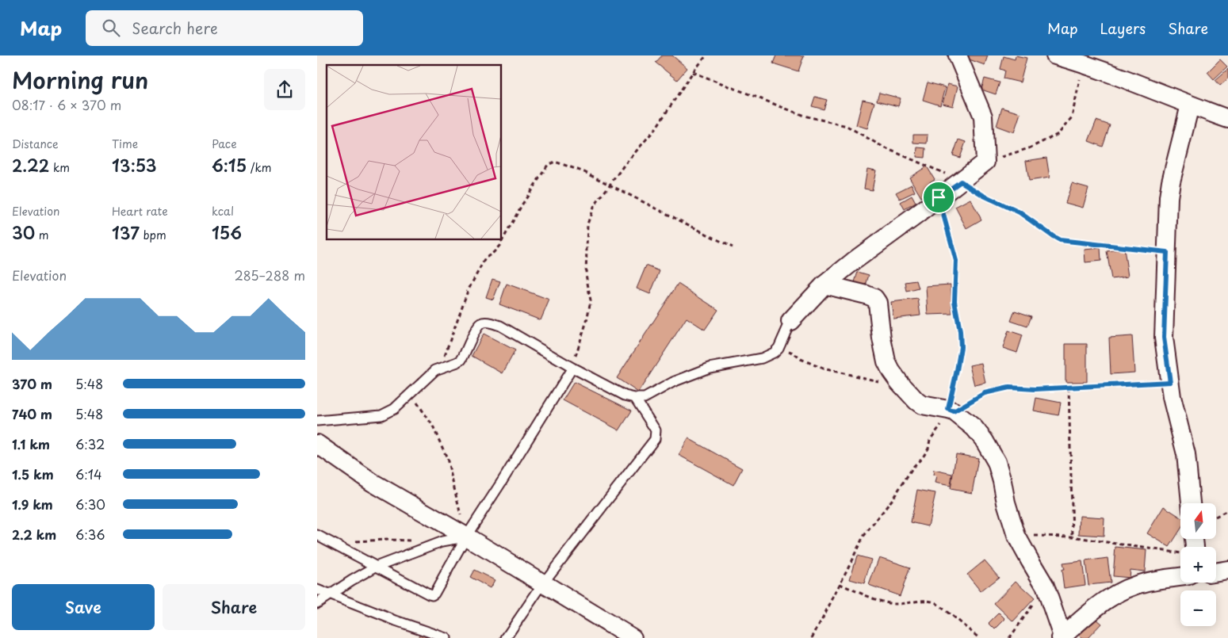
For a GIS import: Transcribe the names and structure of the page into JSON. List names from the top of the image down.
{
  "north": "top",
  "page": {
    "header": "Map",
    "search": "Search here",
    "nav": ["Map", "Layers", "Share"],
    "heading": ["Morning run", "08:17 · 6 × 370 m"],
    "stats": [
      ["Distance", "2.22 km"],
      ["Time", "13:53"],
      ["Pace", "6:15 /km"],
      ["Elevation", "30 m"],
      ["Heart rate", "137 bpm"],
      ["kcal", "156"]
    ],
    "chart": ["Elevation", "285–288 m"],
    "list": [
      {
        "name": "370 m",
        "note": "5:48"
      },
      {
        "name": "740 m",
        "note": "5:48"
      },
      {
        "name": "1.1 km",
        "note": "6:32"
      },
      {
        "name": "1.5 km",
        "note": "6:14"
      },
      {
        "name": "1.9 km",
        "note": "6:30"
      },
      {
        "name": "2.2 km",
        "note": "6:36"
      }
    ],
    "map_buttons": ["+", "−"],
    "buttons": ["Save", "Share"]
  }
}
